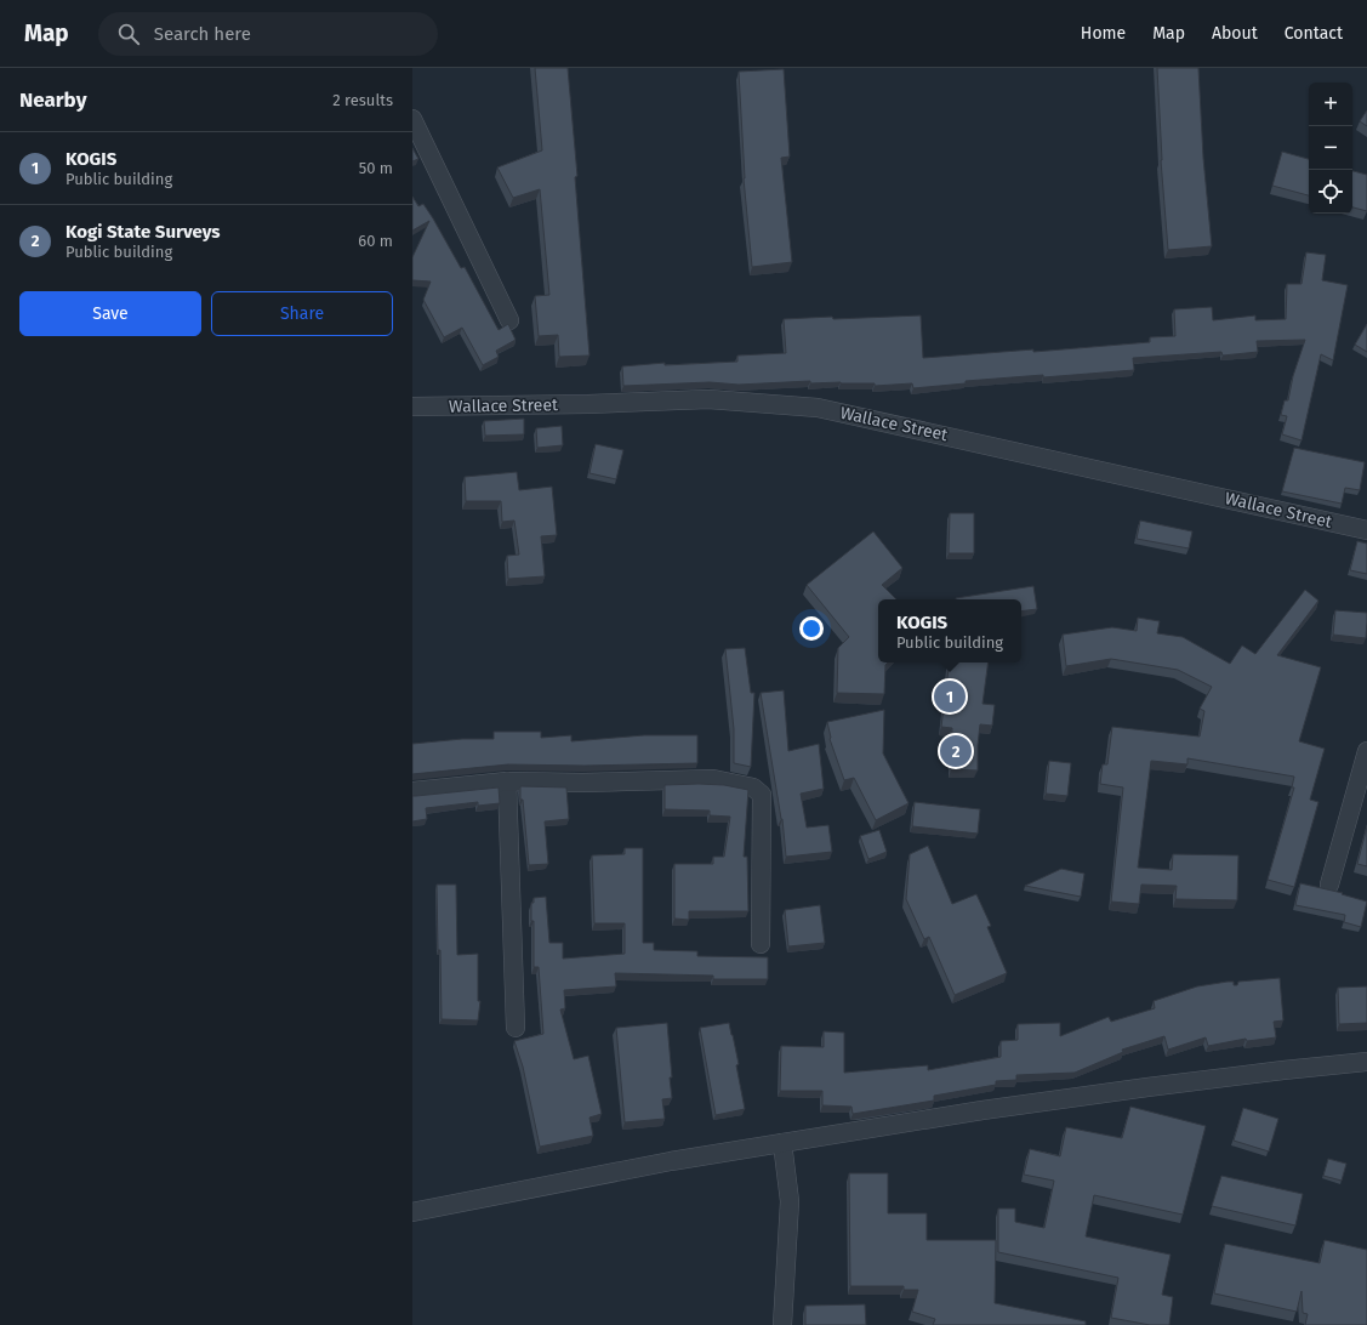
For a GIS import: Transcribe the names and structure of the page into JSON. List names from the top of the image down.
{
  "streets": {
    "street": ["Wallace Street"]
  },
  "page": {
    "header": "Map",
    "search": "Search here",
    "nav": [
      "Home",
      "Map",
      "About",
      "Contact"
    ],
    "heading": ["Nearby", "2 results"],
    "map_buttons": ["+", "−"],
    "list": [
      {
        "mark": "1",
        "name": "KOGIS",
        "note": "Public building",
        "value": "50 m"
      },
      {
        "mark": "2",
        "name": "Kogi State Surveys",
        "note": "Public building",
        "value": "60 m"
      }
    ],
    "buttons": ["Save", "Share"],
    "popup": ["KOGIS", "Public building"],
    "pins": ["1", "2"]
  }
}
